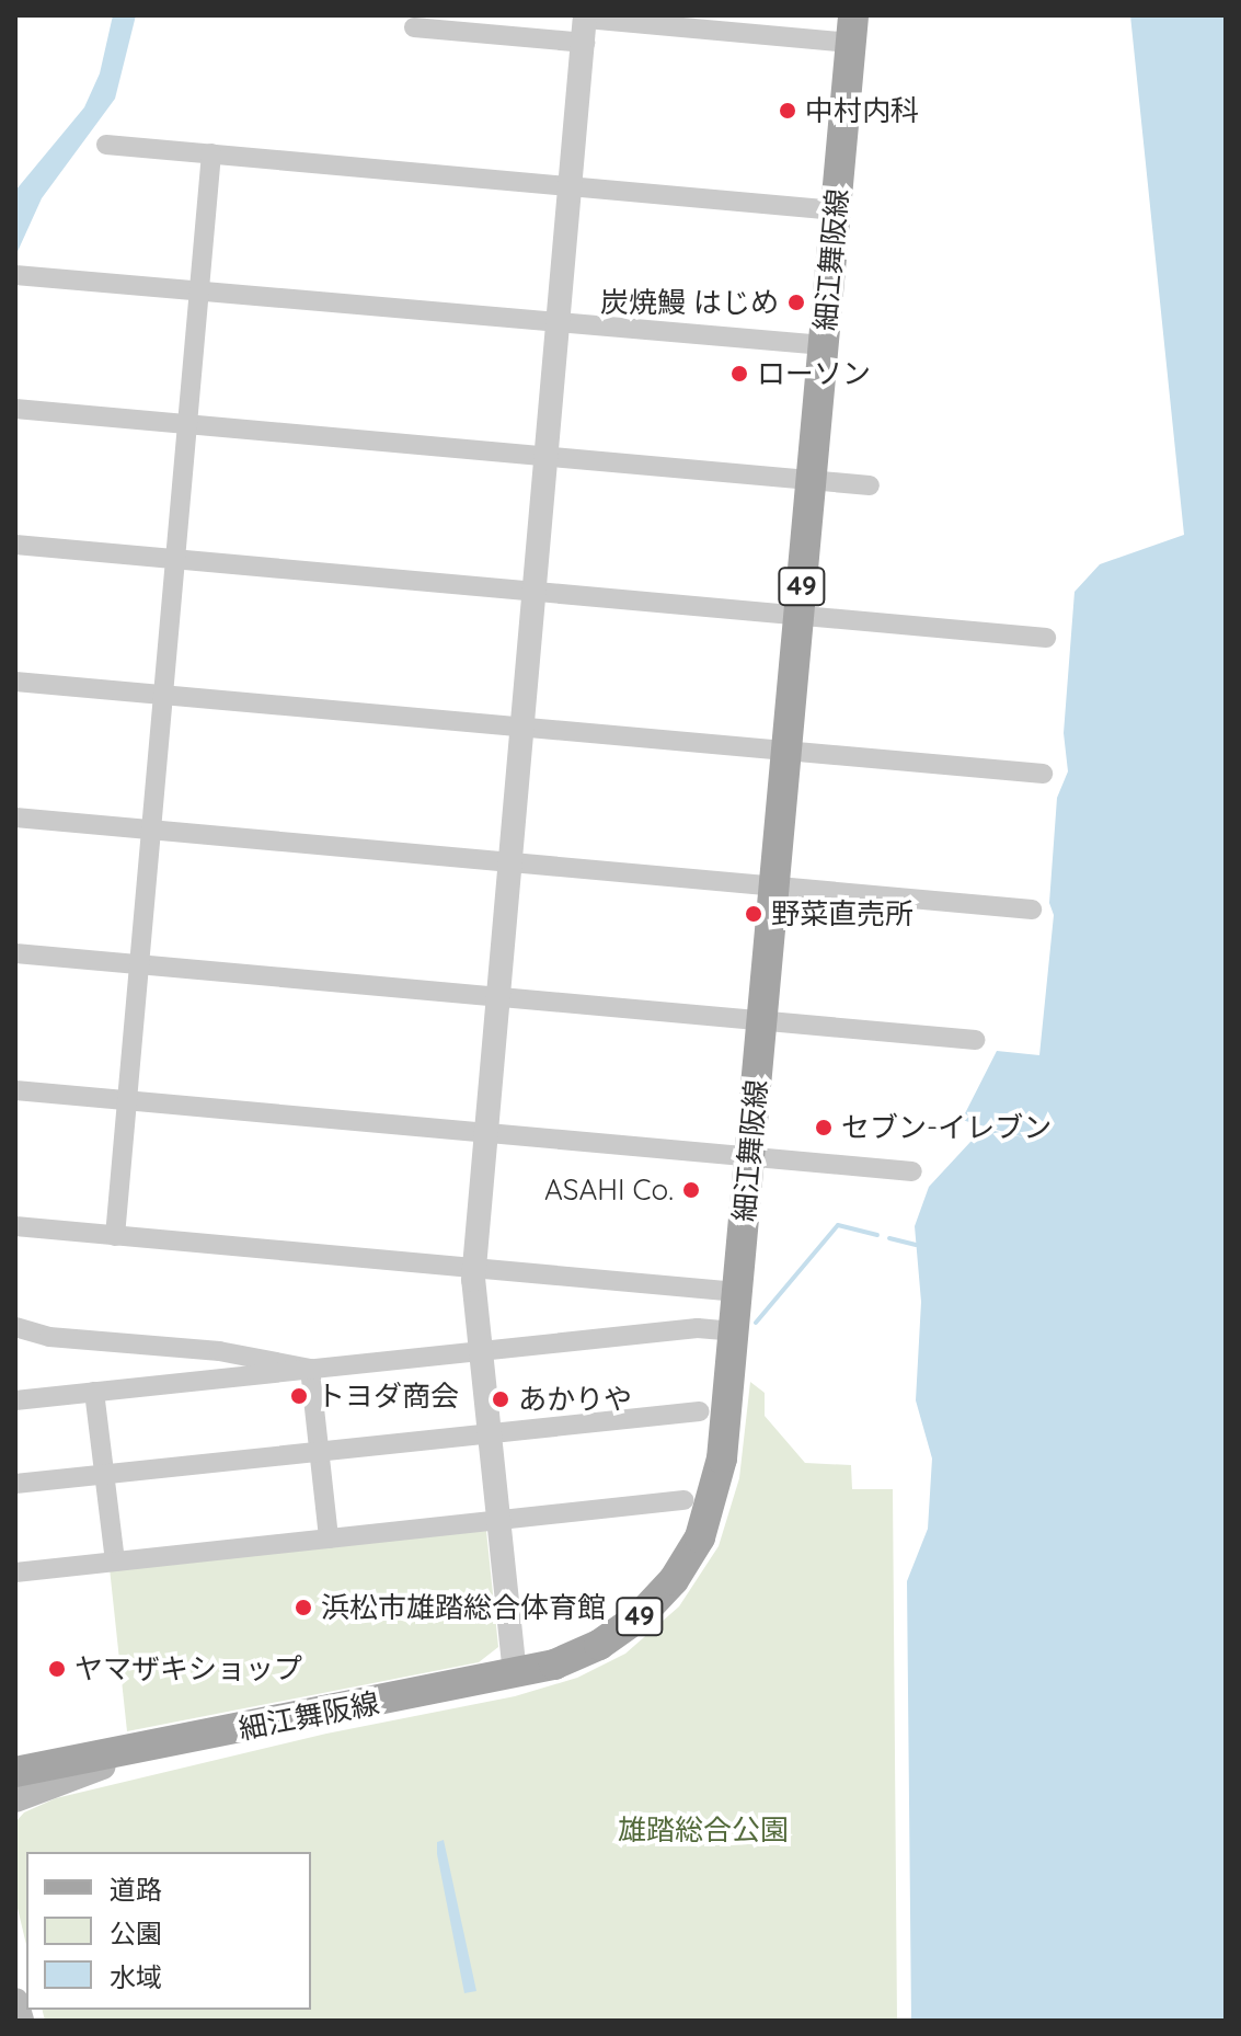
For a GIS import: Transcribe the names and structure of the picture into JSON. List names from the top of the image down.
{
  "streets": {
    "main road": ["細江舞阪線", "49"]
  },
  "parks": ["雄踏総合公園"],
  "places": [
    "中村内科",
    "炭焼鰻 はじめ",
    "ローソン",
    "野菜直売所",
    "セブン-イレブン",
    "ASAHI Co.",
    "トヨダ商会",
    "あかりや",
    "浜松市雄踏総合体育館",
    "ヤマザキショップ"
  ],
  "legend": ["道路", "公園", "水域"]
}
